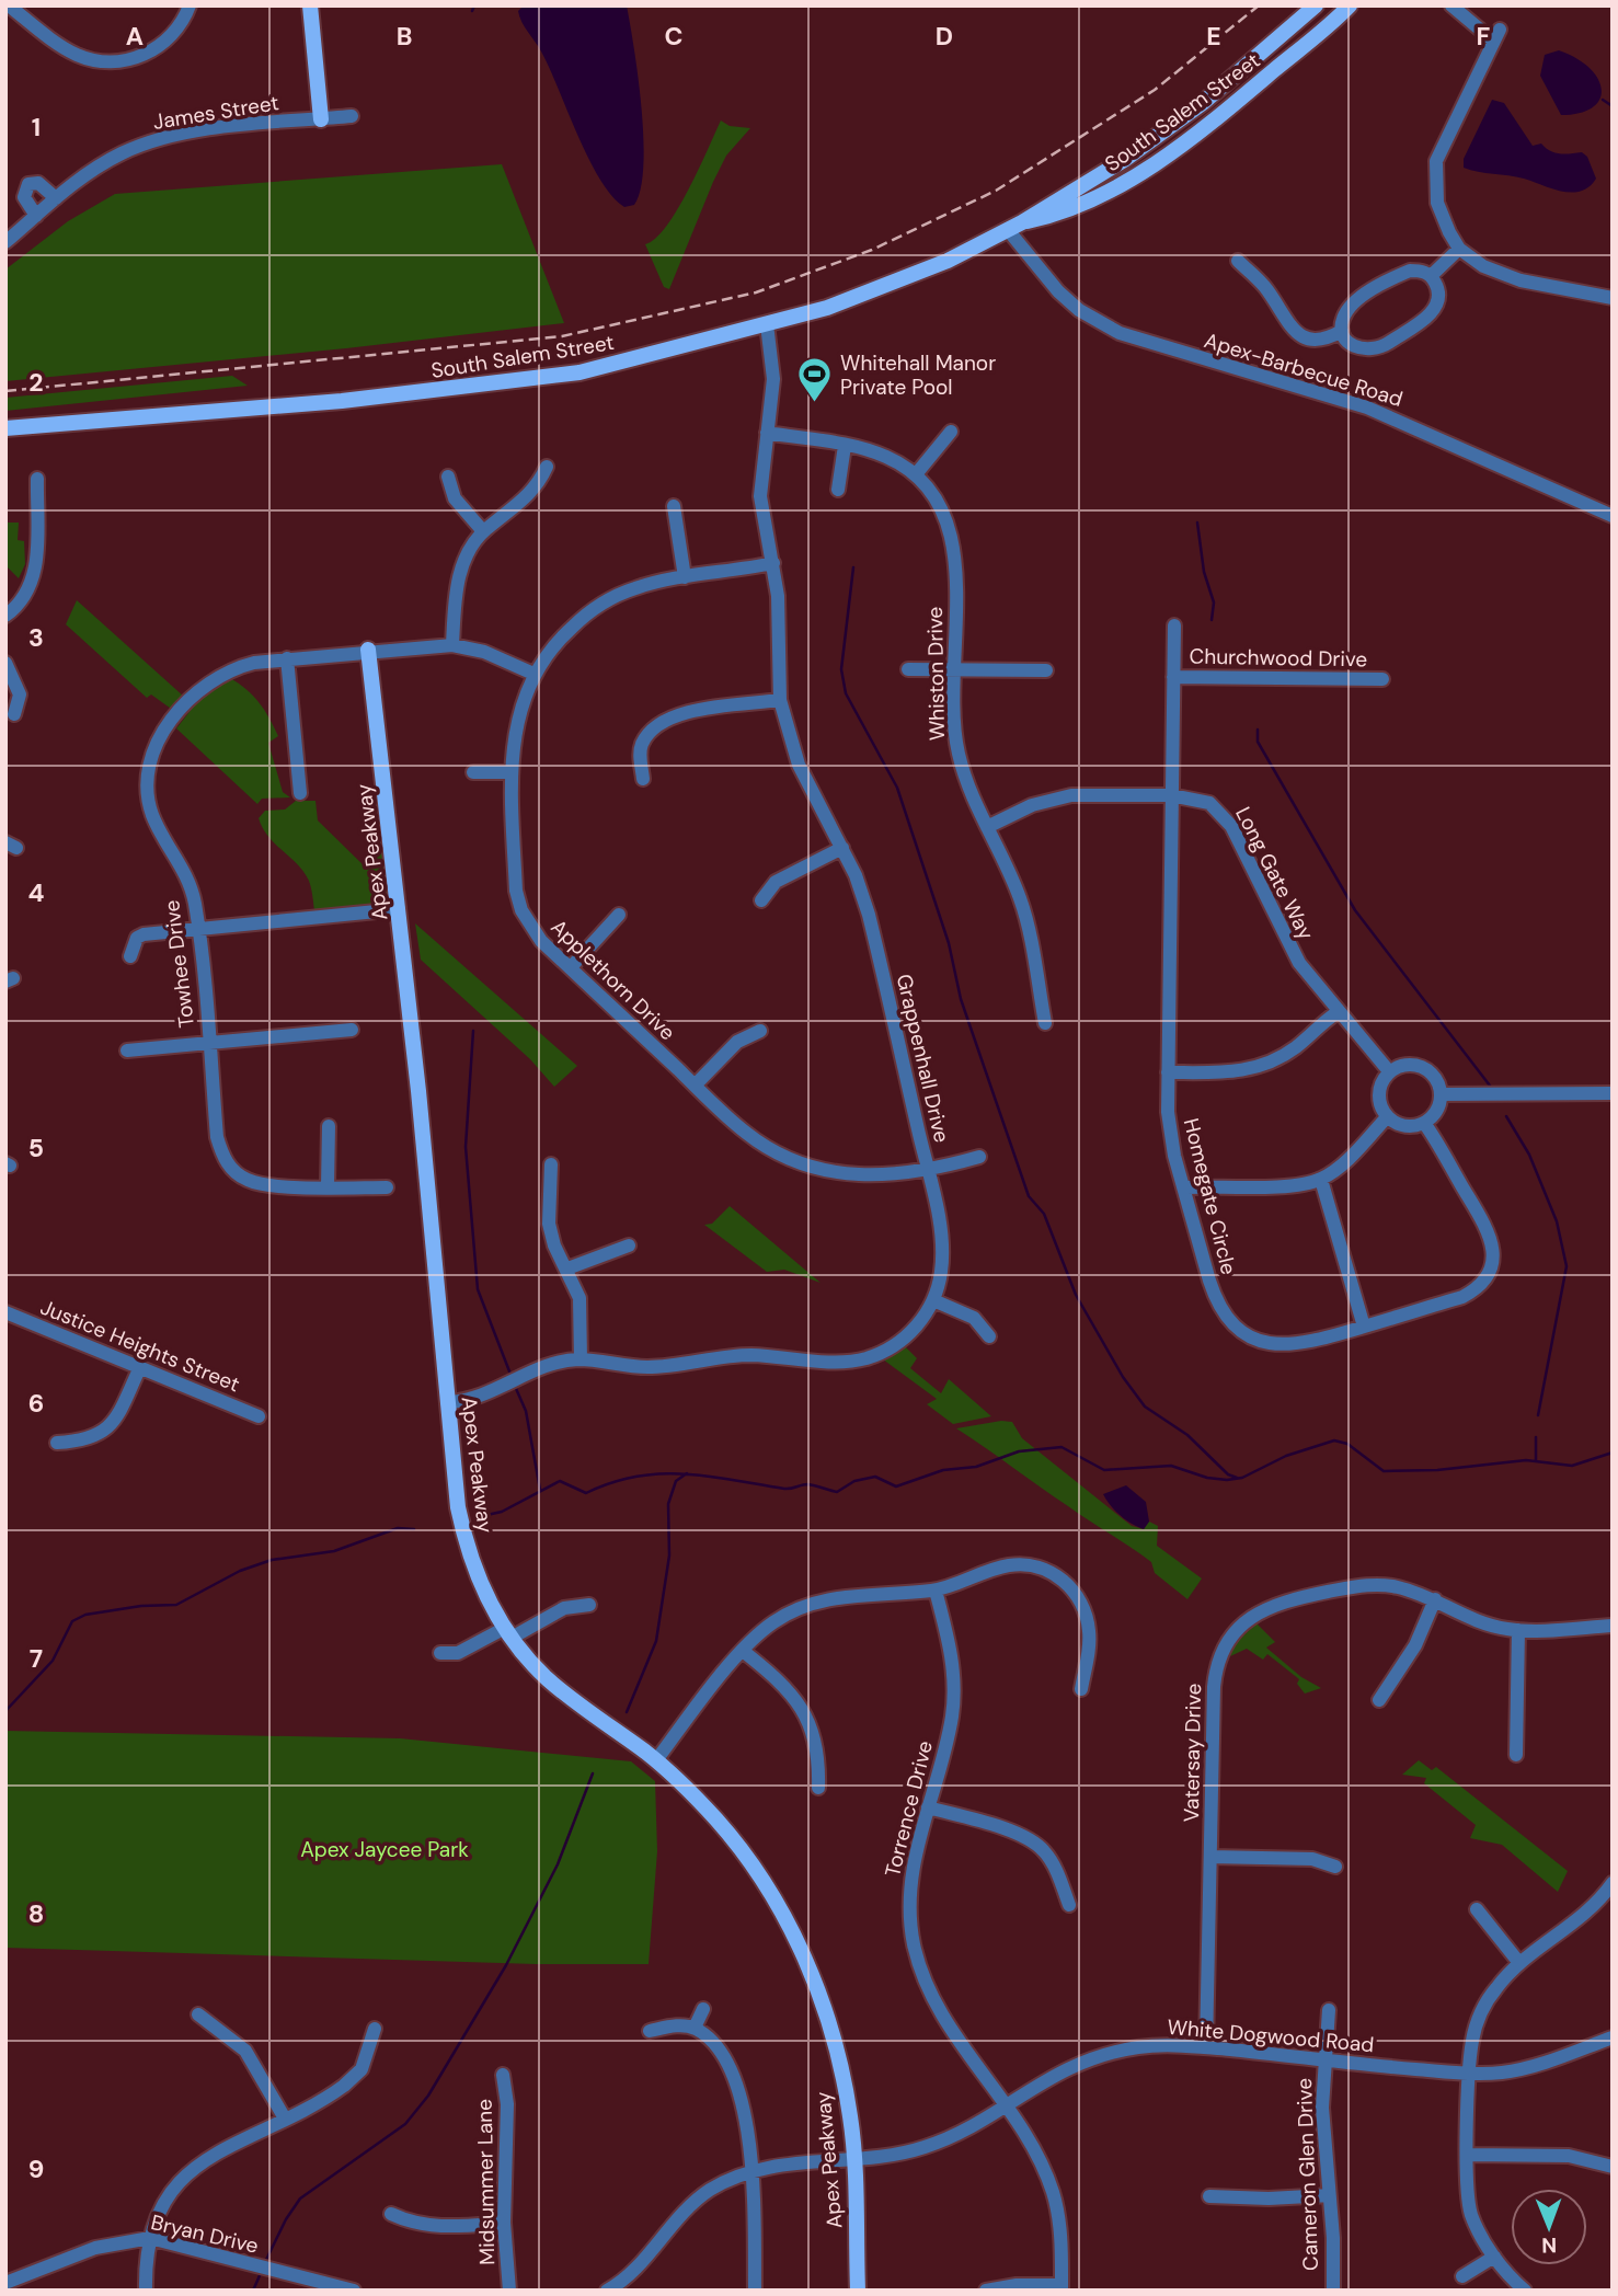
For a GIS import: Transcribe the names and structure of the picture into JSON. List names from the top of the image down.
{
  "streets": {
    "main road": ["South Salem Street", "Apex Peakway"],
    "street": [
      "James Street",
      "Apex-Barbecue Road",
      "Churchwood Drive",
      "Whiston Drive",
      "Long Gate Way",
      "Towhee Drive",
      "Applethorn Drive",
      "Grappenhall Drive",
      "Homegate Circle",
      "Justice Heights Street",
      "Vatersay Drive",
      "Torrence Drive",
      "White Dogwood Road",
      "Cameron Glen Drive",
      "Midsummer Lane",
      "Bryan Drive"
    ]
  },
  "crossings": [
    ["South Salem Street", "Apex-Barbecue Road"],
    ["South Salem Street", "Grappenhall Drive"],
    ["Churchwood Drive", "Homegate Circle"],
    ["Whiston Drive", "Long Gate Way"],
    ["Whiston Drive", "Grappenhall Drive"],
    ["Apex Peakway", "Towhee Drive"],
    ["Apex Peakway", "Grappenhall Drive"],
    ["Apex Peakway", "White Dogwood Road"],
    ["Long Gate Way", "Homegate Circle"],
    ["Towhee Drive", "Applethorn Drive"],
    ["Applethorn Drive", "Grappenhall Drive"],
    ["Vatersay Drive", "White Dogwood Road"],
    ["Torrence Drive", "White Dogwood Road"],
    ["White Dogwood Road", "Cameron Glen Drive"]
  ],
  "parks": ["Apex Jaycee Park"],
  "places": {
    "sports": ["Whitehall Manor Private Pool"]
  },
  "north": "bottom",
  "grid": {
    "columns": [
      "A",
      "B",
      "C",
      "D",
      "E",
      "F"
    ],
    "rows": [
      "1",
      "2",
      "3",
      "4",
      "5",
      "6",
      "7",
      "8",
      "9"
    ]
  }
}
